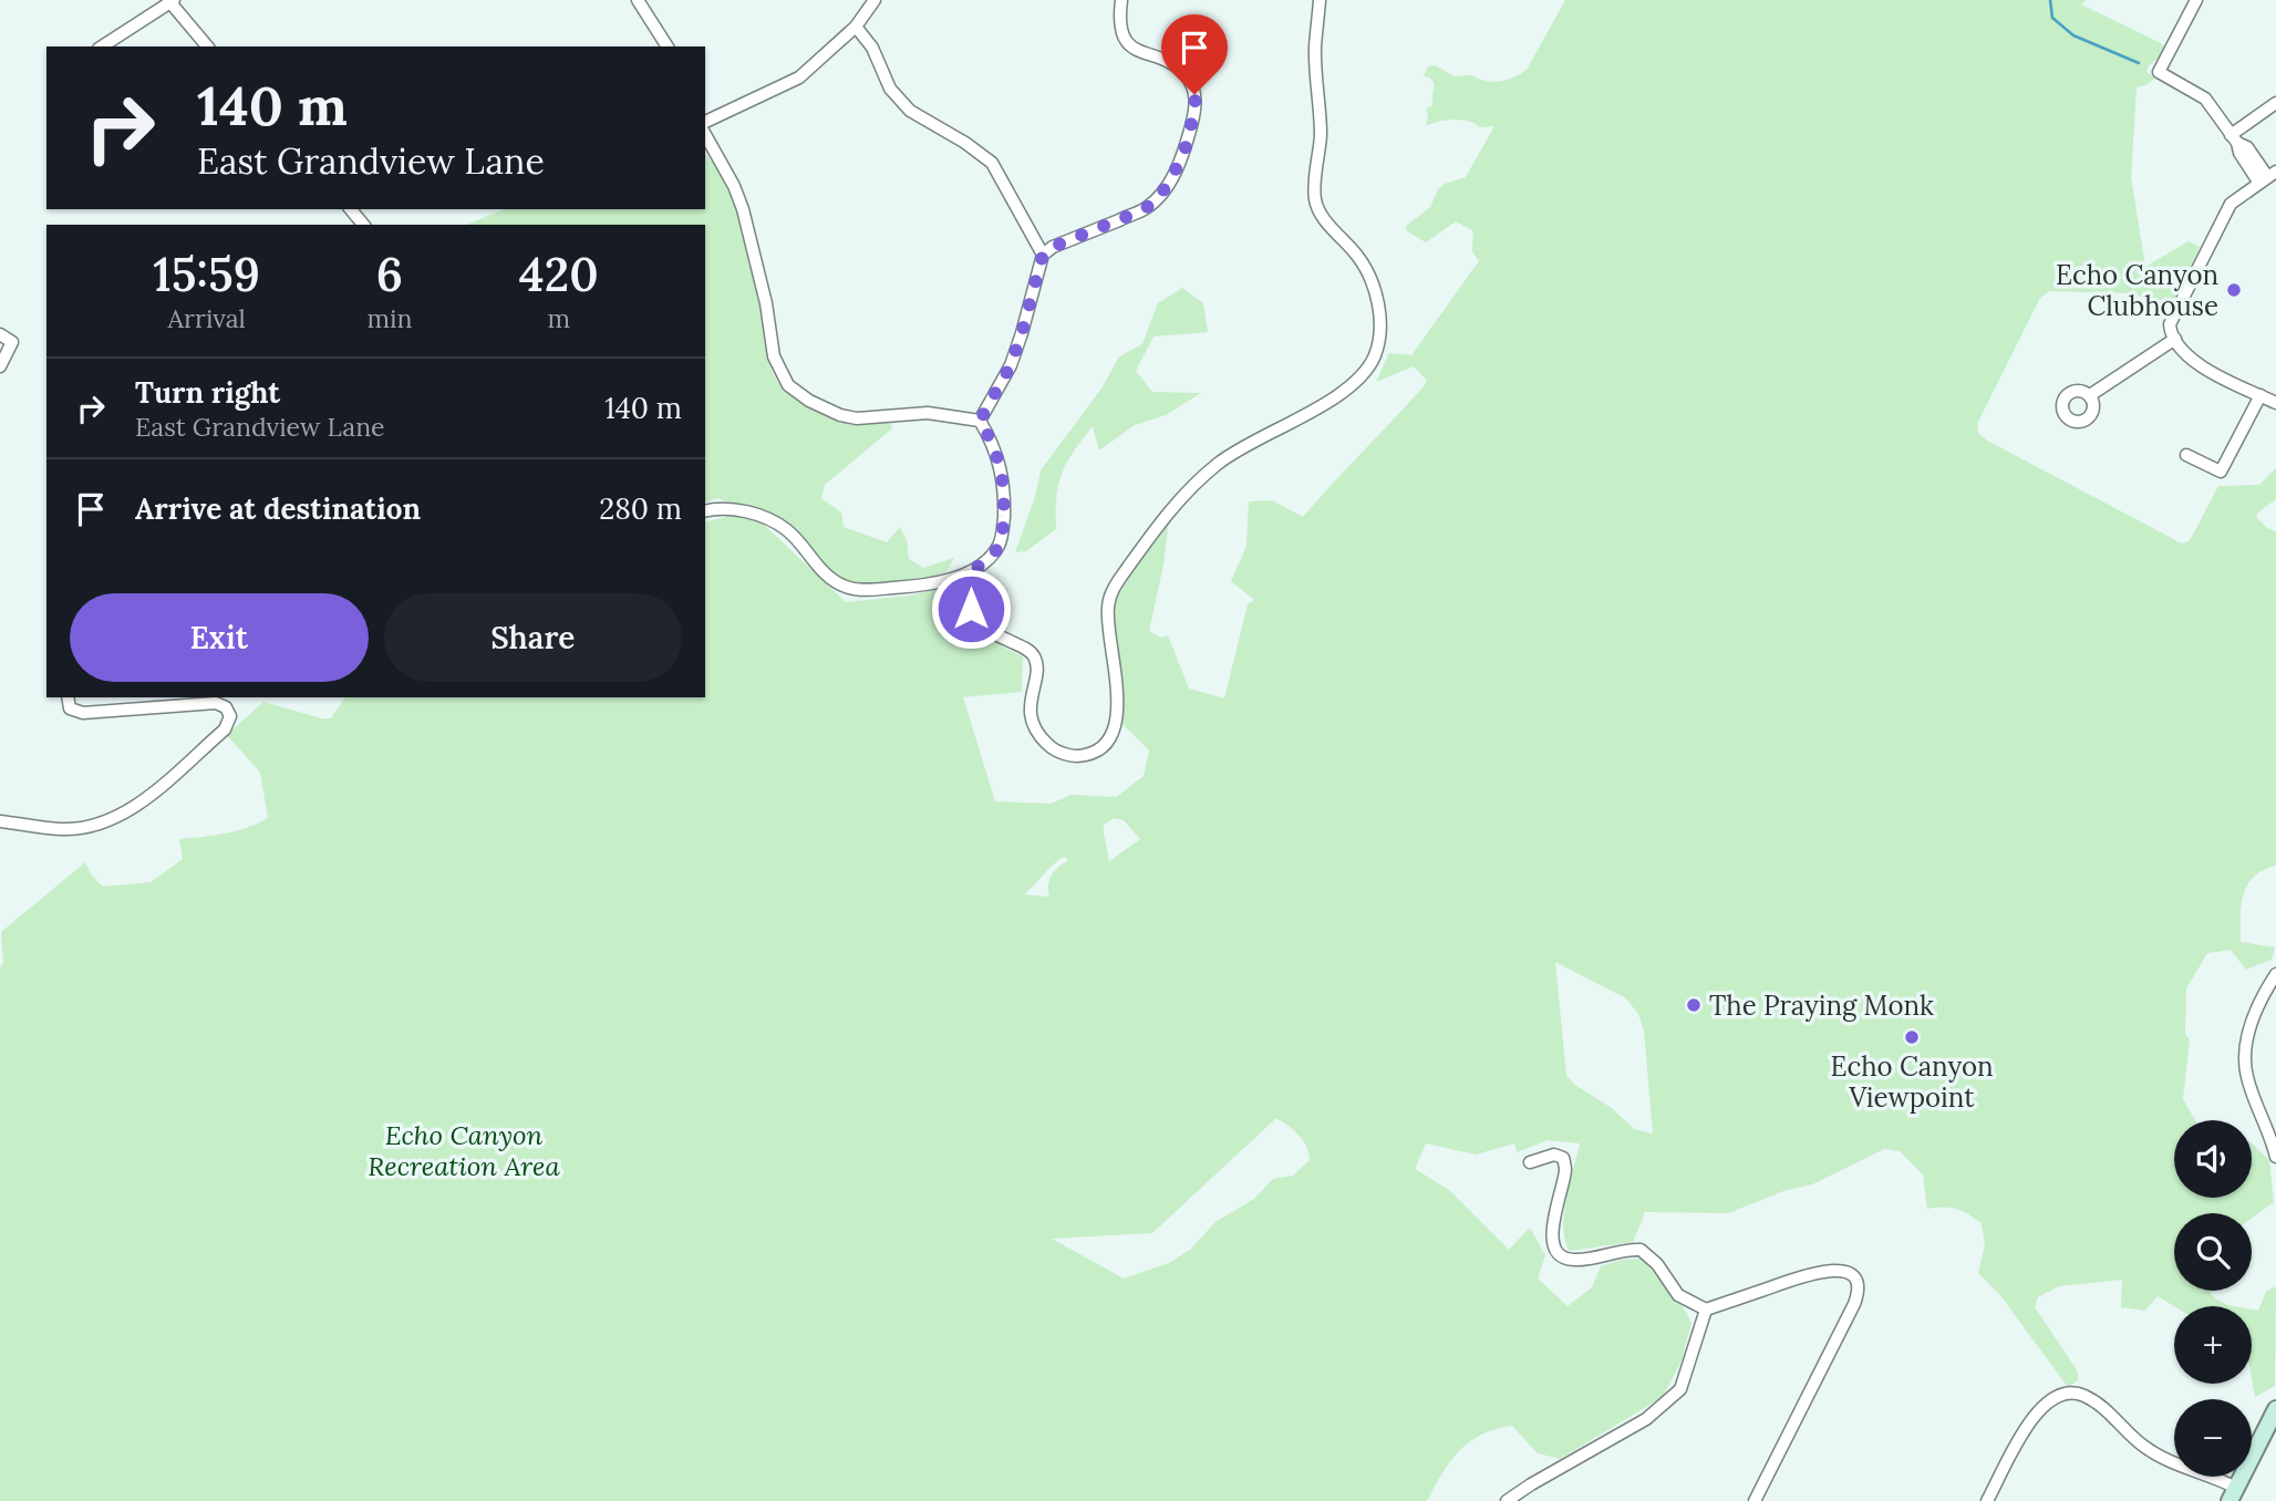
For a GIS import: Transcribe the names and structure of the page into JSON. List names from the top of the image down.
{
  "parks": ["Echo Canyon Recreation Area"],
  "places": ["Echo Canyon Clubhouse", "The Praying Monk", "Echo Canyon Viewpoint"],
  "page": {
    "turn": ["140 m", "East Grandview Lane"],
    "eta": [
      "15:59",
      "Arrival",
      "6",
      "min",
      "420",
      "m"
    ],
    "list": [
      {
        "name": "Turn right",
        "note": "East Grandview Lane",
        "value": "140 m"
      },
      {
        "name": "Arrive at destination",
        "value": "280 m"
      }
    ],
    "buttons": ["Exit", "Share"],
    "map_buttons": ["+", "−"]
  }
}
